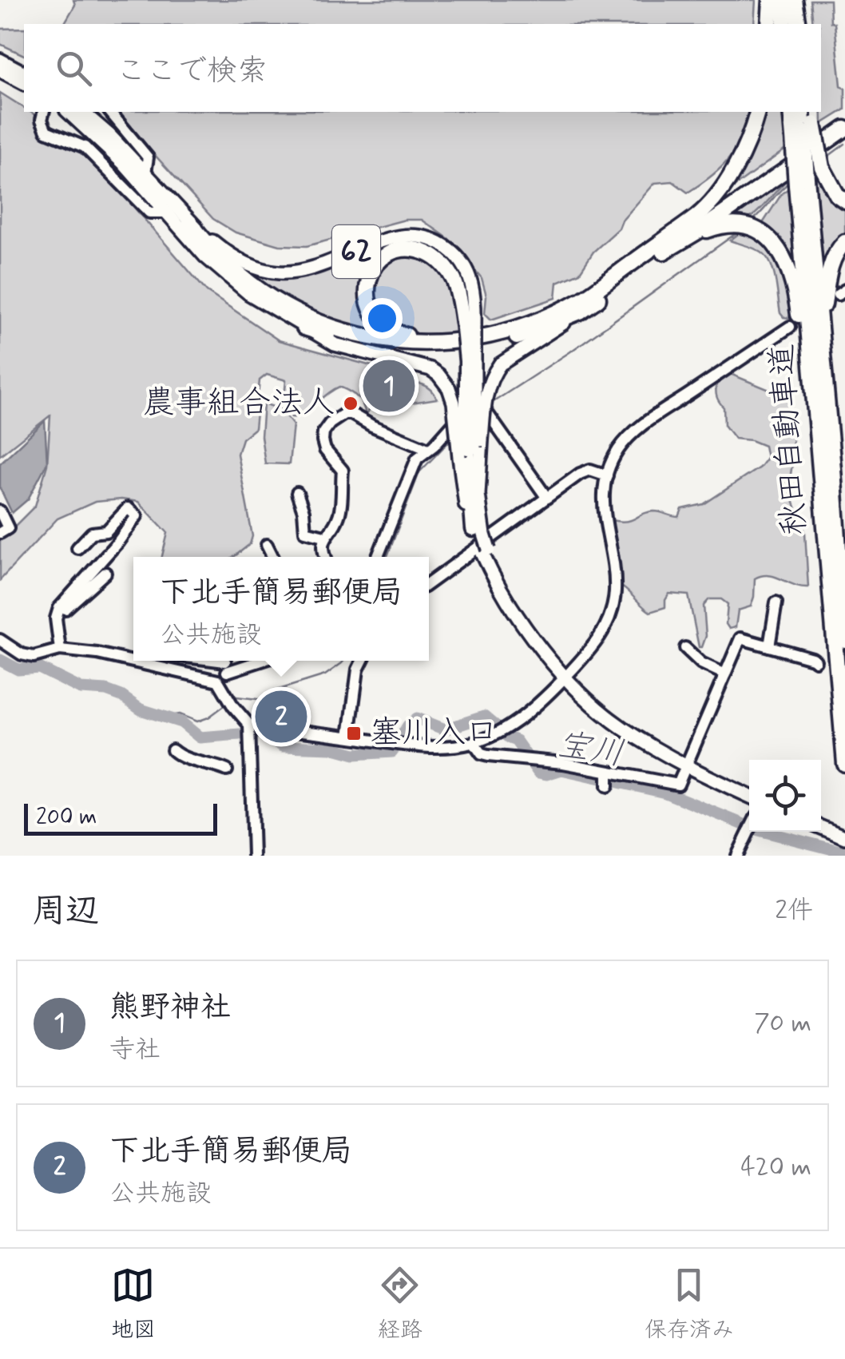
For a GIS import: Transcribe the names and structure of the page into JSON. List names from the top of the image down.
{
  "streets": {
    "highway": ["秋田自動車道"],
    "main road": ["62"]
  },
  "water": ["宝川"],
  "places": {
    "other": ["農事組合法人"],
    "transit": ["塞川入口"]
  },
  "scale_bar": "200 m",
  "page": {
    "search": "ここで検索",
    "pins": ["1", "2"],
    "popup": ["下北手簡易郵便局", "公共施設"],
    "scale": "200 m",
    "heading": ["周辺", "2件"],
    "list": [
      {
        "mark": "1",
        "name": "熊野神社",
        "note": "寺社",
        "value": "70 m"
      },
      {
        "mark": "2",
        "name": "下北手簡易郵便局",
        "note": "公共施設",
        "value": "420 m"
      }
    ],
    "nav": ["地図", "経路", "保存済み"]
  }
}
